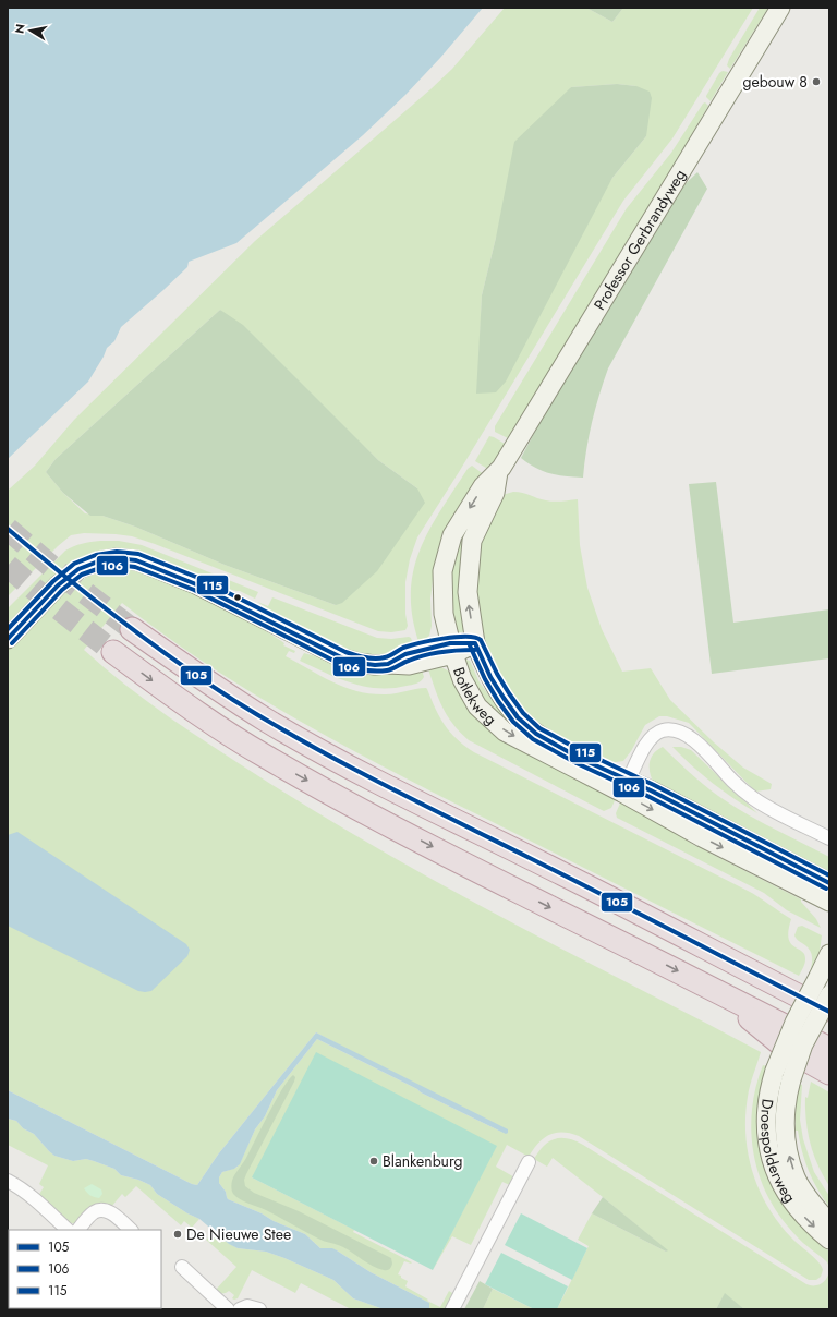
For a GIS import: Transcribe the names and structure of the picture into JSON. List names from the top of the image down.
{
  "streets": {
    "main road": ["Professor Gerbrandyweg", "Botlekweg", "Droespolderweg"]
  },
  "crossings": [
    ["Professor Gerbrandyweg", "Botlekweg"]
  ],
  "places": ["gebouw 8", "Blankenburg", "De Nieuwe Stee"],
  "lines": ["transit line 105", "transit line 115", "transit line 106"],
  "legend": ["105", "106", "115"],
  "north": "left"
}
